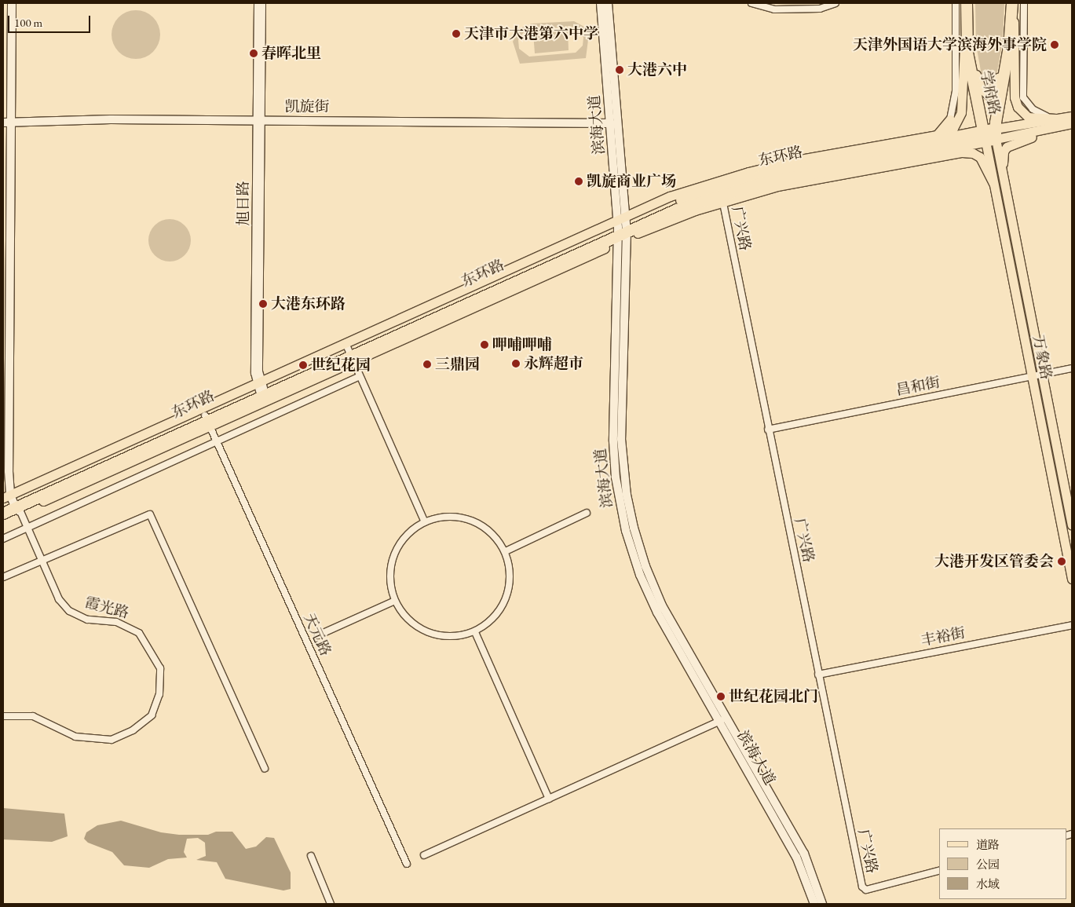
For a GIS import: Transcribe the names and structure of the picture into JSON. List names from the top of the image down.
{
  "streets": {
    "highway": ["学府路", "东环路"],
    "main road": [
      "凯旋街",
      "滨海大道",
      "万象路",
      "霞光路"
    ],
    "street": [
      "旭日路",
      "广兴路",
      "昌和街",
      "天元路",
      "丰裕街"
    ]
  },
  "crossings": [
    ["学府路", "东环路"],
    ["学府路", "万象路"],
    ["凯旋街", "滨海大道"],
    ["凯旋街", "旭日路"],
    ["凯旋街", "霞光路"],
    ["滨海大道", "东环路"],
    ["东环路", "旭日路"],
    ["东环路", "广兴路"],
    ["东环路", "万象路"],
    ["东环路", "霞光路"],
    ["东环路", "天元路"],
    ["广兴路", "昌和街"],
    ["广兴路", "丰裕街"],
    ["万象路", "昌和街"]
  ],
  "places": [
    "天津市大港第六中学",
    "天津外国语大学滨海外事学院",
    "春晖北里",
    "大港六中",
    "凯旋商业广场",
    "大港东环路",
    "呷哺呷哺",
    "永辉超市",
    "三鼎园",
    "世纪花园",
    "大港开发区管委会",
    "世纪花园北门"
  ],
  "legend": ["道路", "公园", "水域"],
  "scale_bar": "100 m"
}
